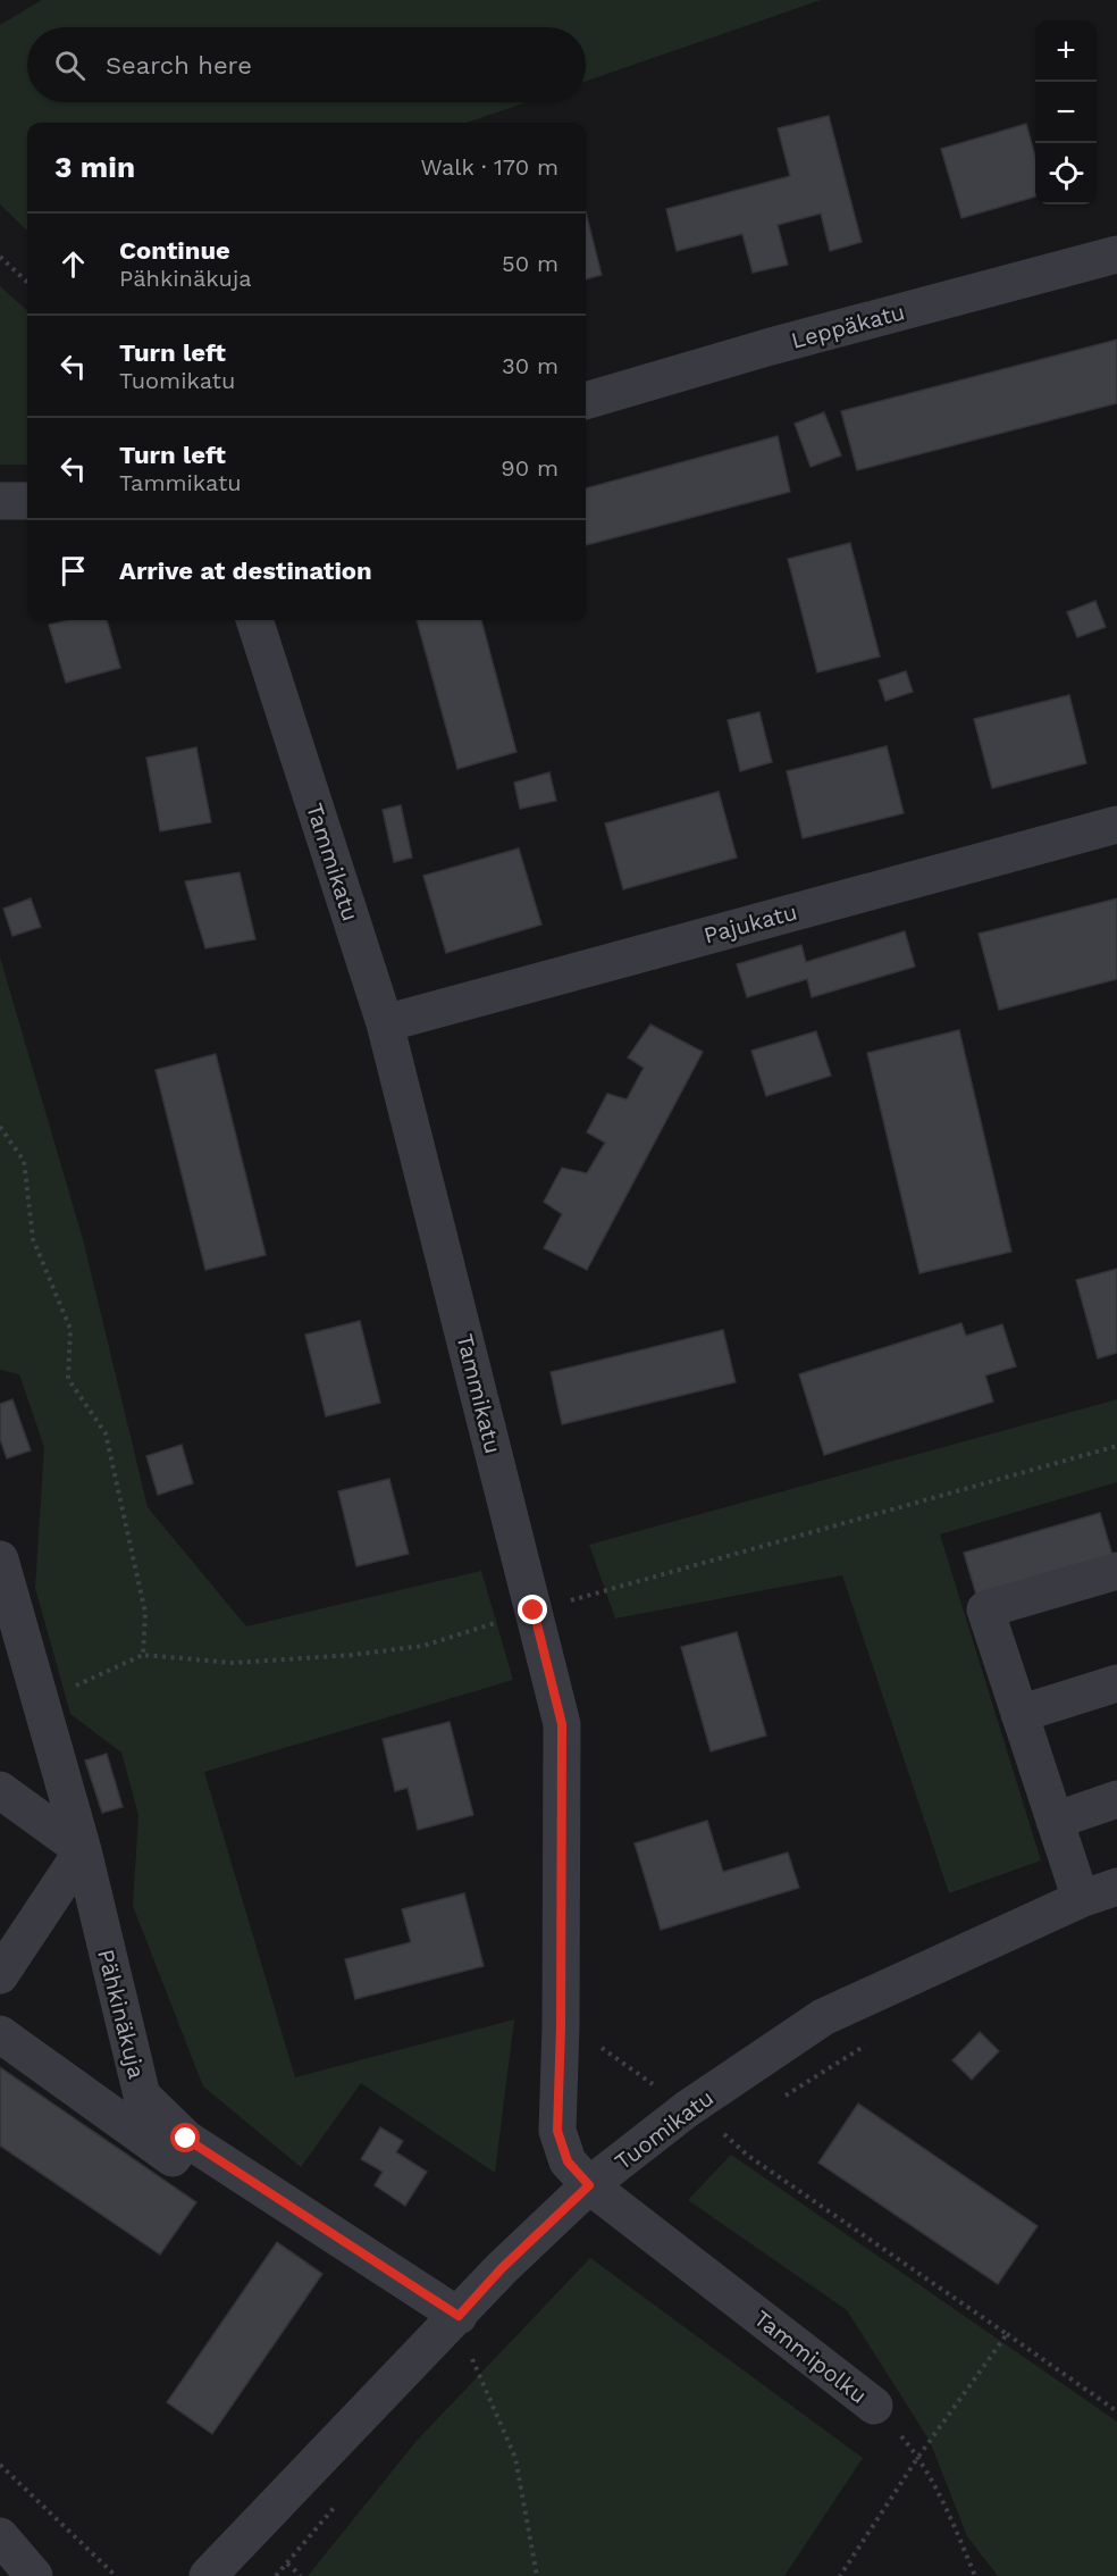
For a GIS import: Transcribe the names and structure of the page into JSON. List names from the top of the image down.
{
  "streets": {
    "street": [
      "Leppäkatu",
      "Tammikatu",
      "Pajukatu",
      "Pähkinäkuja",
      "Tuomikatu",
      "Tammipolku"
    ]
  },
  "crossings": [
    ["Tammikatu", "Pajukatu"],
    ["Tammikatu", "Tuomikatu"],
    ["Tammikatu", "Tammipolku"],
    ["Pähkinäkuja", "Tuomikatu"],
    ["Tuomikatu", "Tammipolku"]
  ],
  "page": {
    "map_buttons": ["+", "−"],
    "search": "Search here",
    "heading": ["3 min", "Walk · 170 m"],
    "list": [
      ["Continue", "Pähkinäkuja", "50 m"],
      ["Turn left", "Tuomikatu", "30 m"],
      ["Turn left", "Tammikatu", "90 m"],
      "Arrive at destination"
    ]
  }
}
